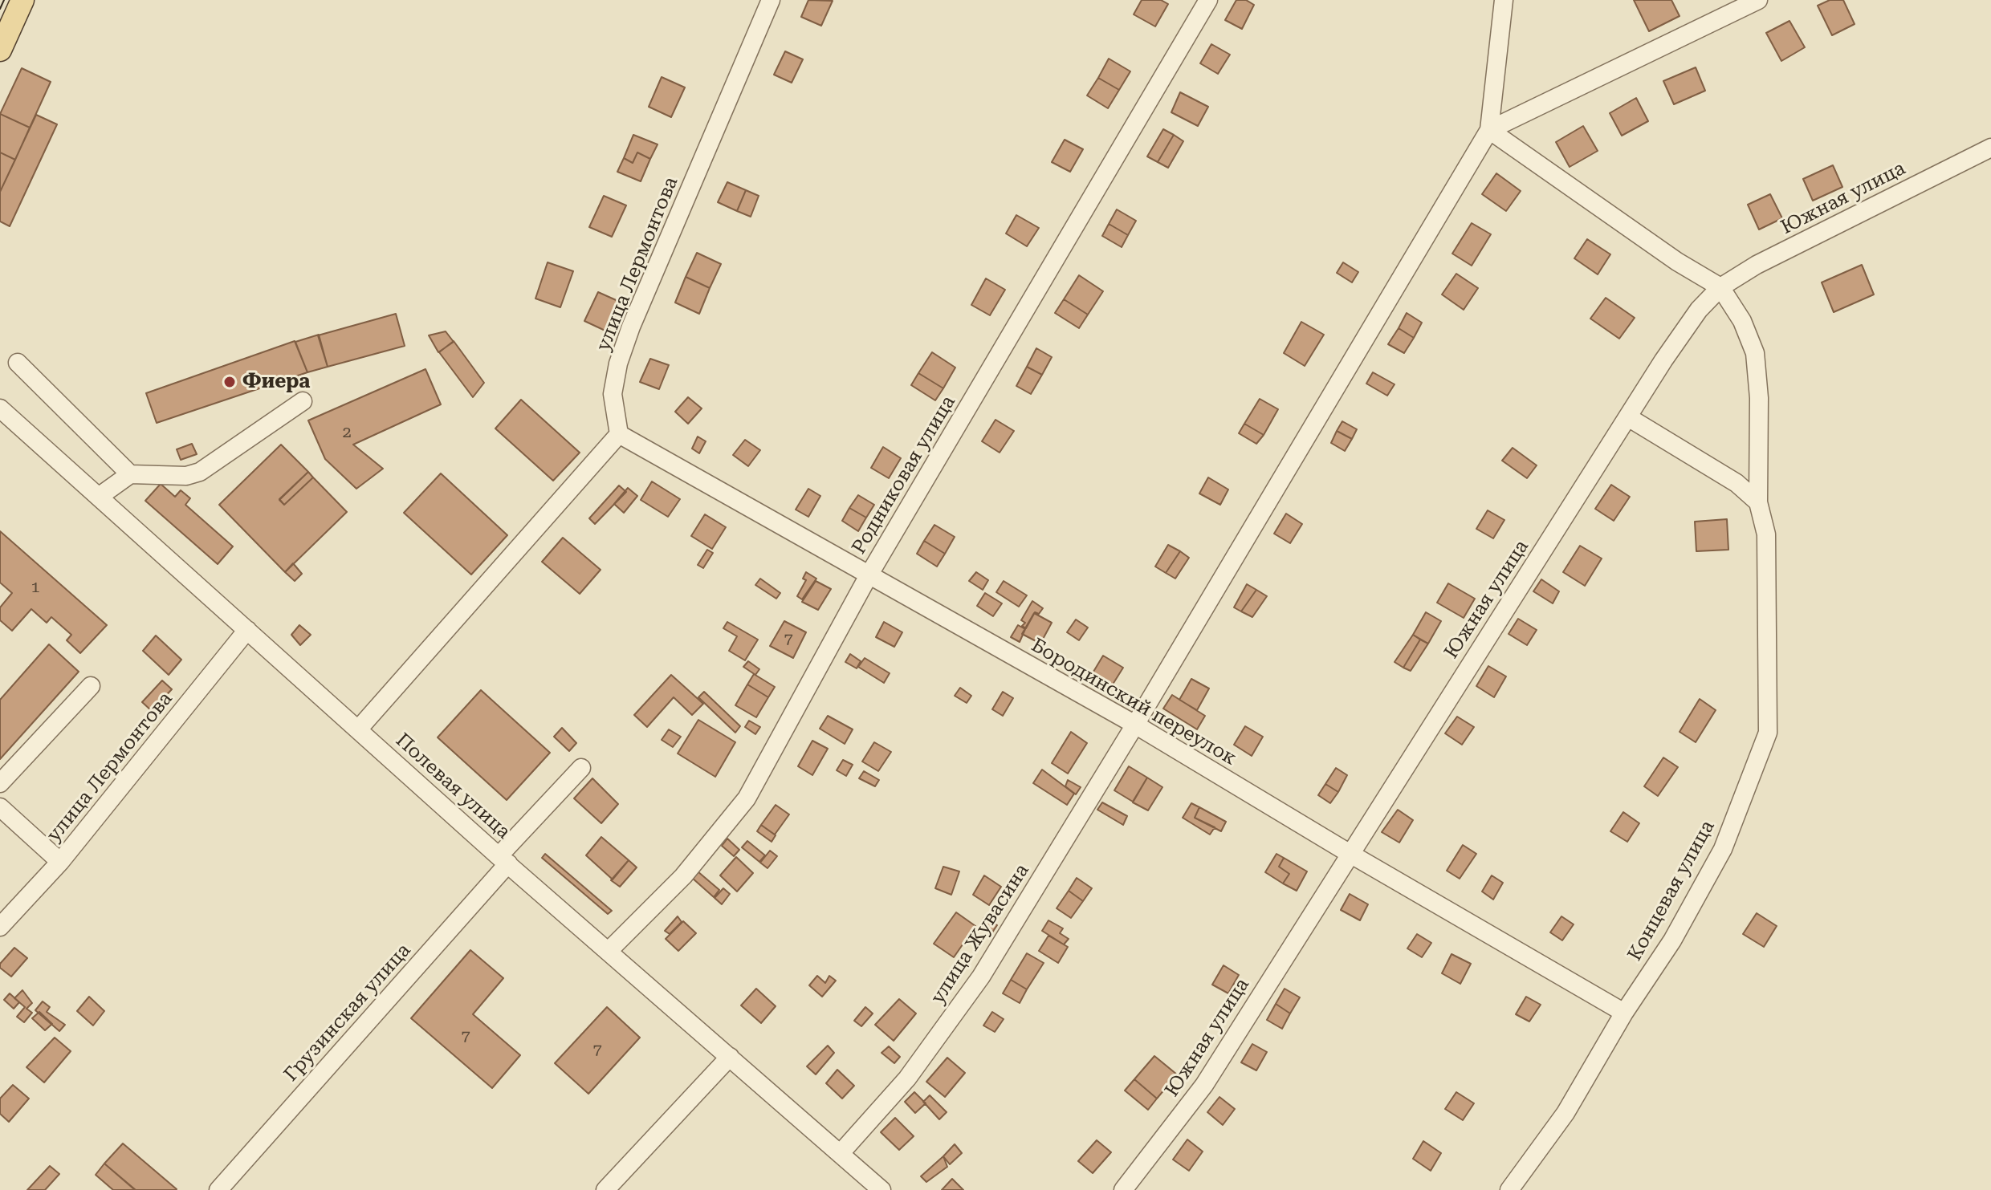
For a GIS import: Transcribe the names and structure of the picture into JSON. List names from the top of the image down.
{
  "streets": {
    "street": [
      "Южная улица",
      "улица Лермонтова",
      "Родниковая улица",
      "Бородинский переулок",
      "Полевая улица",
      "Концевая улица",
      "улица Жувасина",
      "Грузинская улица"
    ]
  },
  "crossings": [
    ["Южная улица", "Бородинский переулок"],
    ["Южная улица", "Концевая улица"],
    ["улица Лермонтова", "Бородинский переулок"],
    ["улица Лермонтова", "Полевая улица"],
    ["Родниковая улица", "Бородинский переулок"],
    ["Родниковая улица", "Полевая улица"],
    ["Бородинский переулок", "Концевая улица"],
    ["Бородинский переулок", "улица Жувасина"],
    ["Полевая улица", "улица Жувасина"],
    ["Полевая улица", "Грузинская улица"]
  ],
  "places": ["Фиера"],
  "house_numbers": [
    "2",
    "1",
    "7",
    "7",
    "7"
  ]
}
